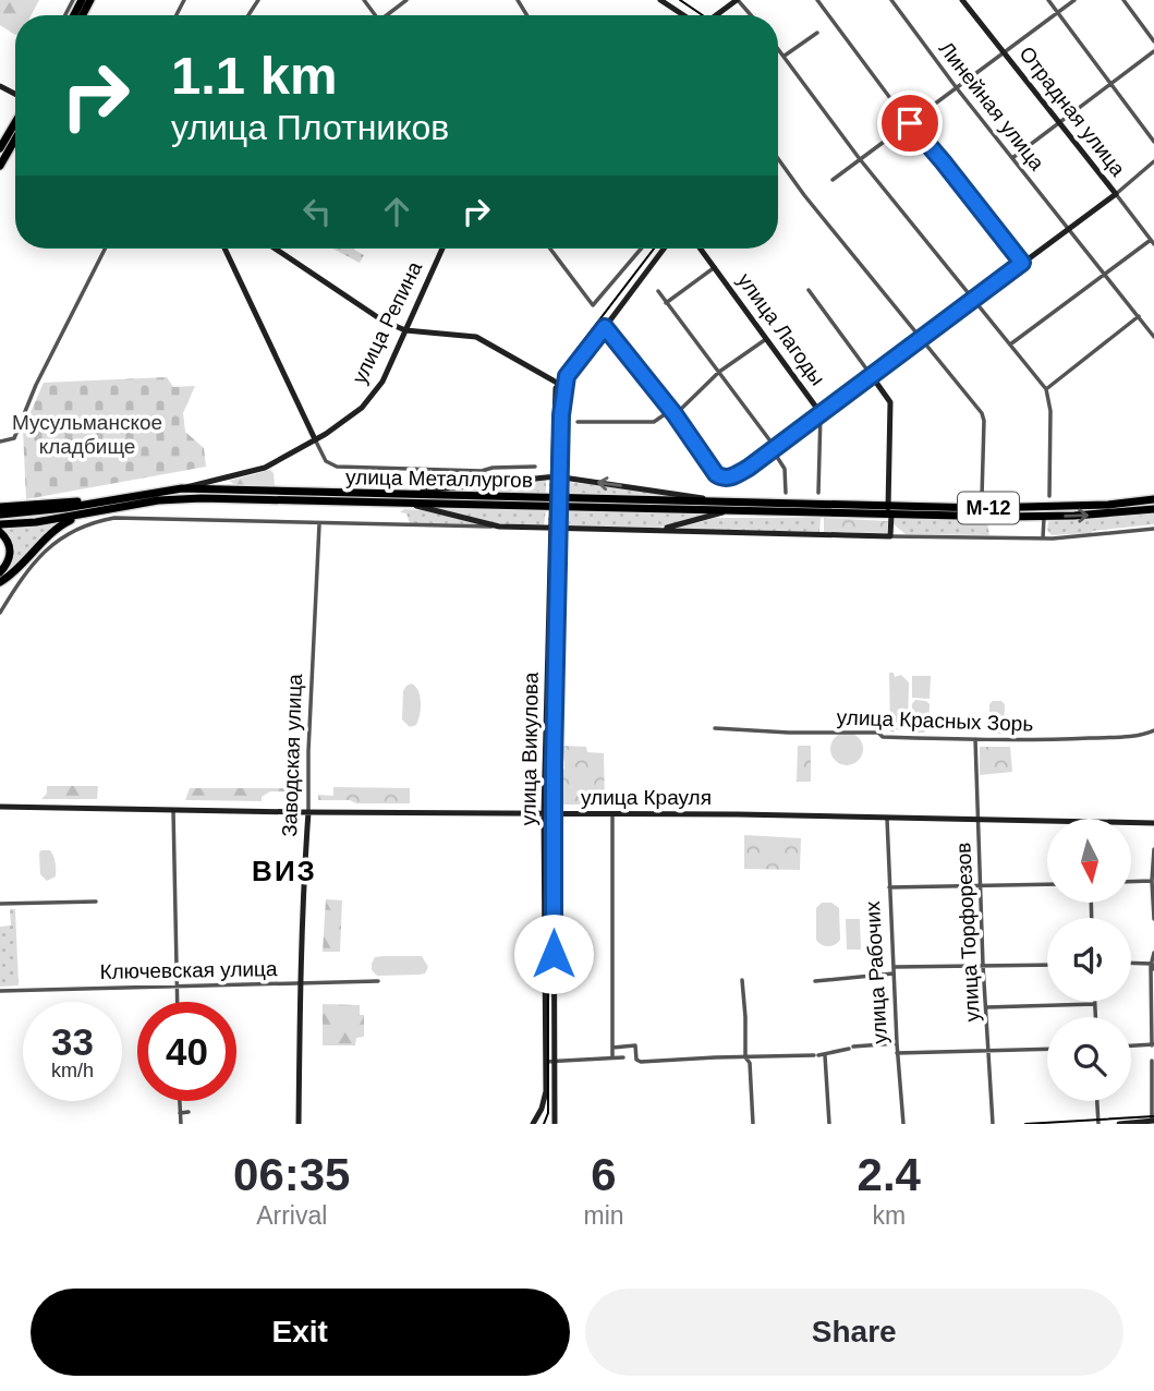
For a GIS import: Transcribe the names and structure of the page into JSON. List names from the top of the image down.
{
  "streets": {
    "main road": ["улица Металлургов", "М-12"],
    "street": [
      "Линейная улица",
      "Отрадная улица",
      "улица Репина",
      "улица Лагоды",
      "улица Красных Зорь",
      "улица Викулова",
      "Заводская улица",
      "улица Крауля",
      "улица Торфорезов",
      "Ключевская улица",
      "улица Рабочих"
    ]
  },
  "crossings": [
    ["улица Репина", "улица Металлургов"],
    ["улица Красных Зорь", "улица Торфорезов"],
    ["улица Викулова", "улица Крауля"],
    ["Заводская улица", "улица Крауля"],
    ["Заводская улица", "Ключевская улица"],
    ["улица Крауля", "улица Торфорезов"],
    ["улица Крауля", "улица Рабочих"]
  ],
  "districts": ["ВИЗ"],
  "parks": ["Мусульманское кладбище"],
  "north": "bottom",
  "page": {
    "turn": ["1.1 km", "улица Плотников"],
    "speed": "33 km/h",
    "limit": "40",
    "eta": [
      "06:35",
      "Arrival",
      "6",
      "min",
      "2.4",
      "km"
    ],
    "buttons": ["Exit", "Share"]
  }
}
